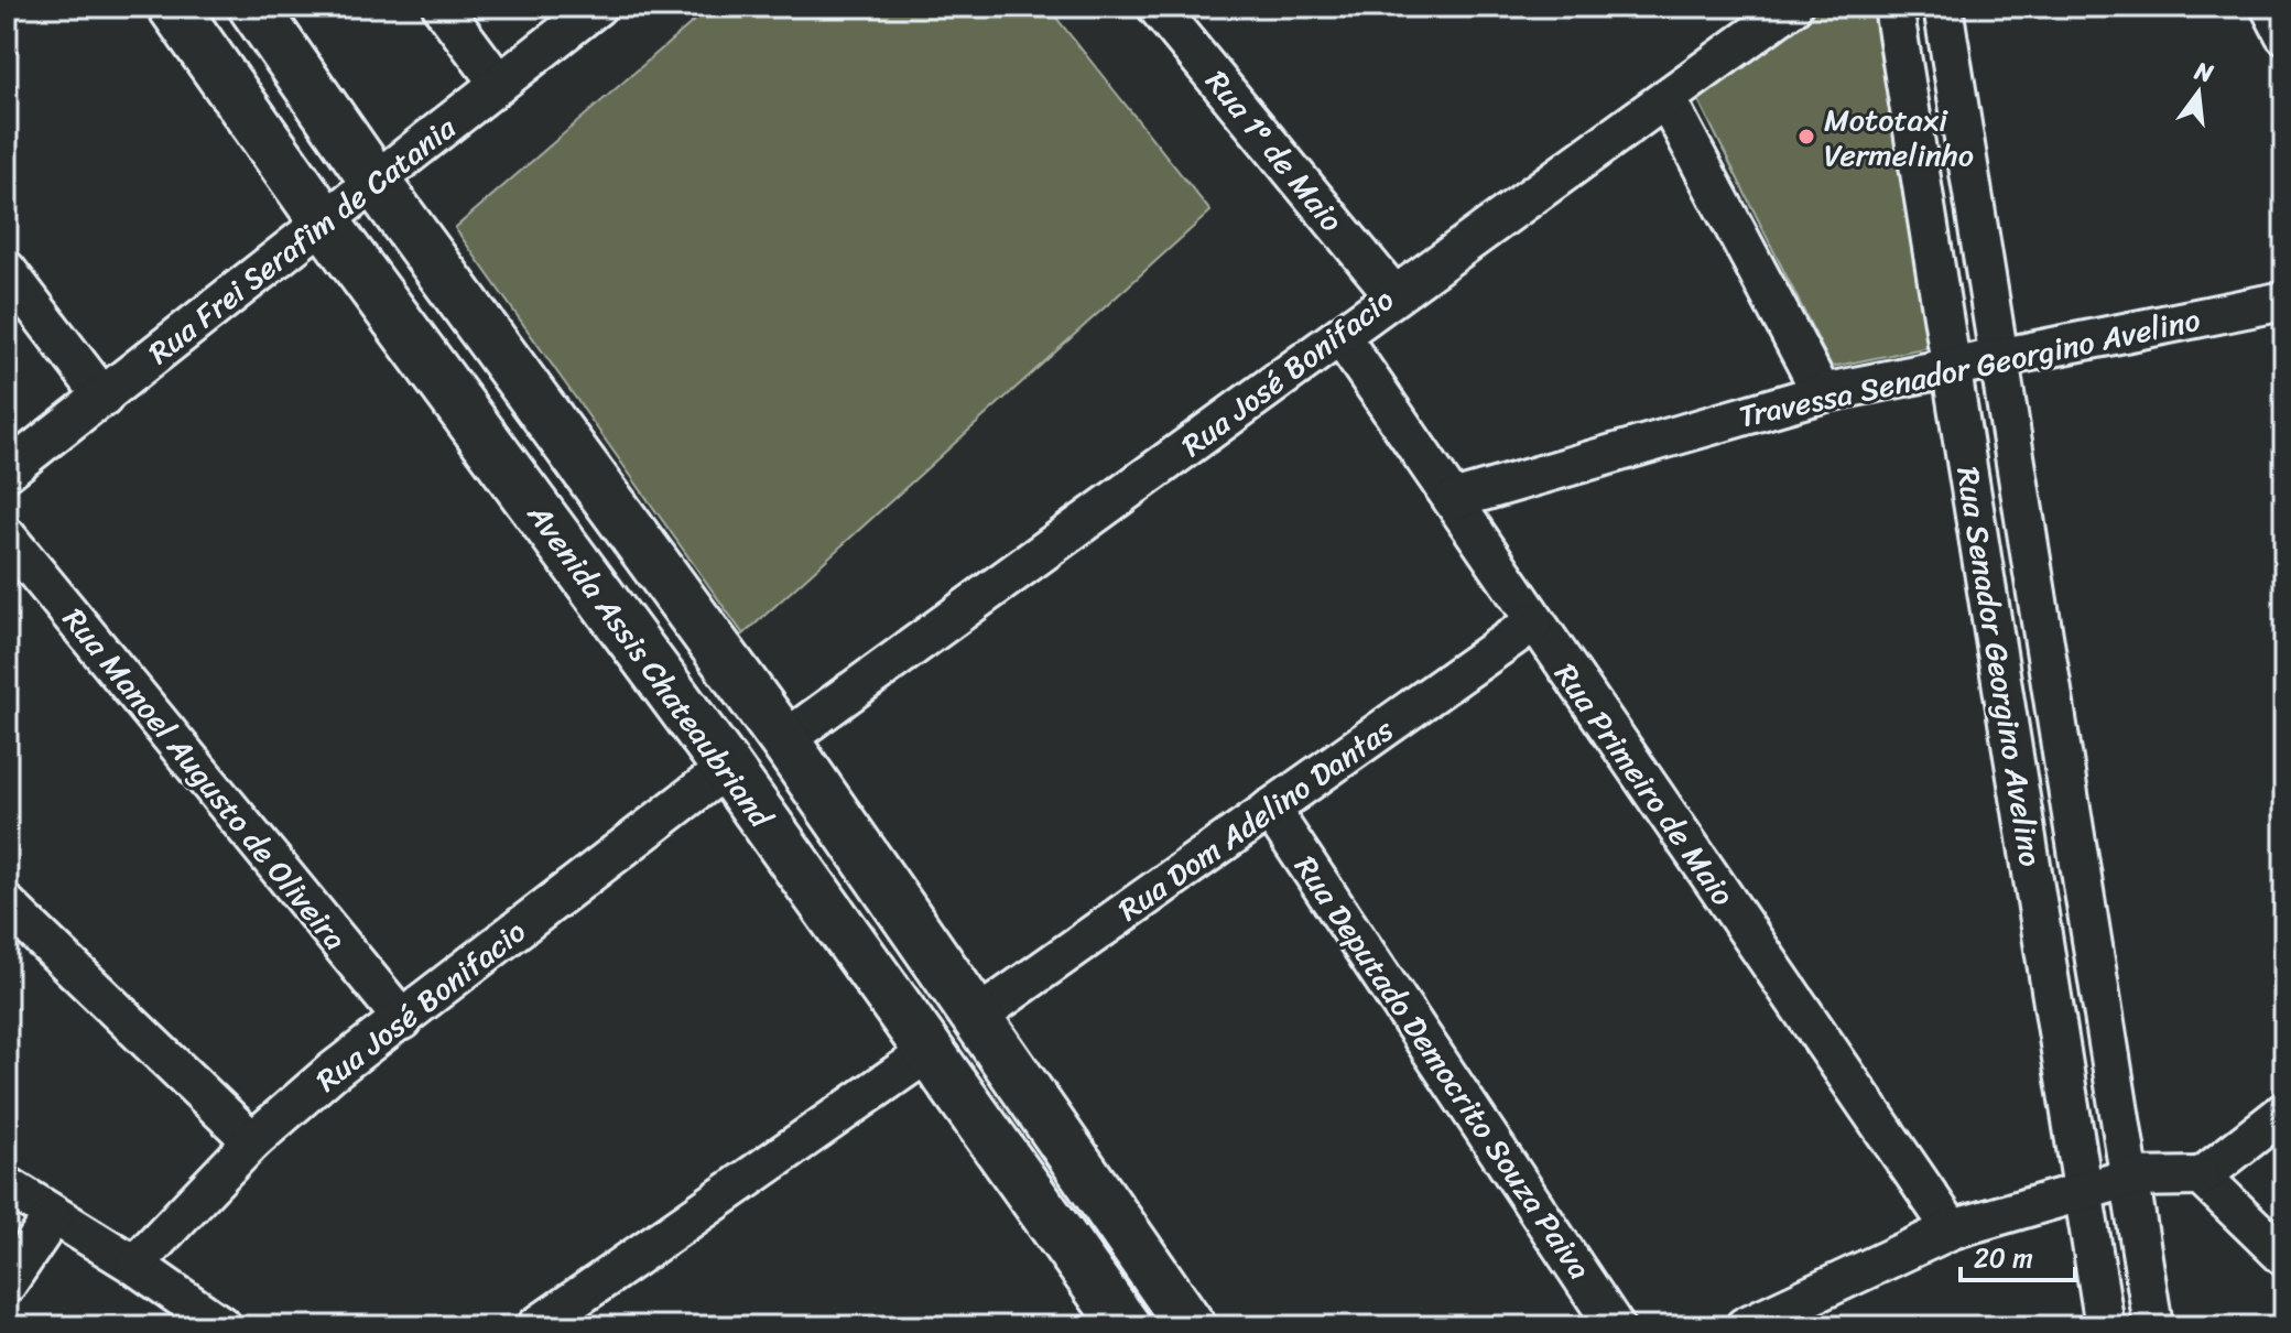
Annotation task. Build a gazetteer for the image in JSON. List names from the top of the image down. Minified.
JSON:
{"streets":{"main road":["Avenida Assis Chateaubriand"],"street":["Rua 1º de Maio","Rua Frei Serafim de Catania","Travessa Senador Georgino Avelino","Rua José Bonifacio","Rua Senador Georgino Avelino","Rua Manoel Augusto de Oliveira","Rua Primeiro de Maio","Rua Dom Adelino Dantas","Rua Deputado Democrito Souza Paiva"]},"crossings":[["Rua 1º de Maio","Rua José Bonifacio"],["Rua Frei Serafim de Catania","Avenida Assis Chateaubriand"],["Travessa Senador Georgino Avelino","Rua Senador Georgino Avelino"],["Travessa Senador Georgino Avelino","Rua Primeiro de Maio"],["Rua José Bonifacio","Avenida Assis Chateaubriand"],["Rua José Bonifacio","Rua Manoel Augusto de Oliveira"],["Rua José Bonifacio","Rua Primeiro de Maio"],["Avenida Assis Chateaubriand","Rua Dom Adelino Dantas"],["Rua Primeiro de Maio","Rua Dom Adelino Dantas"],["Rua Dom Adelino Dantas","Rua Deputado Democrito Souza Paiva"]],"places":["Mototaxi Vermelinho"],"scale_bar":"20 m","north":"top"}
